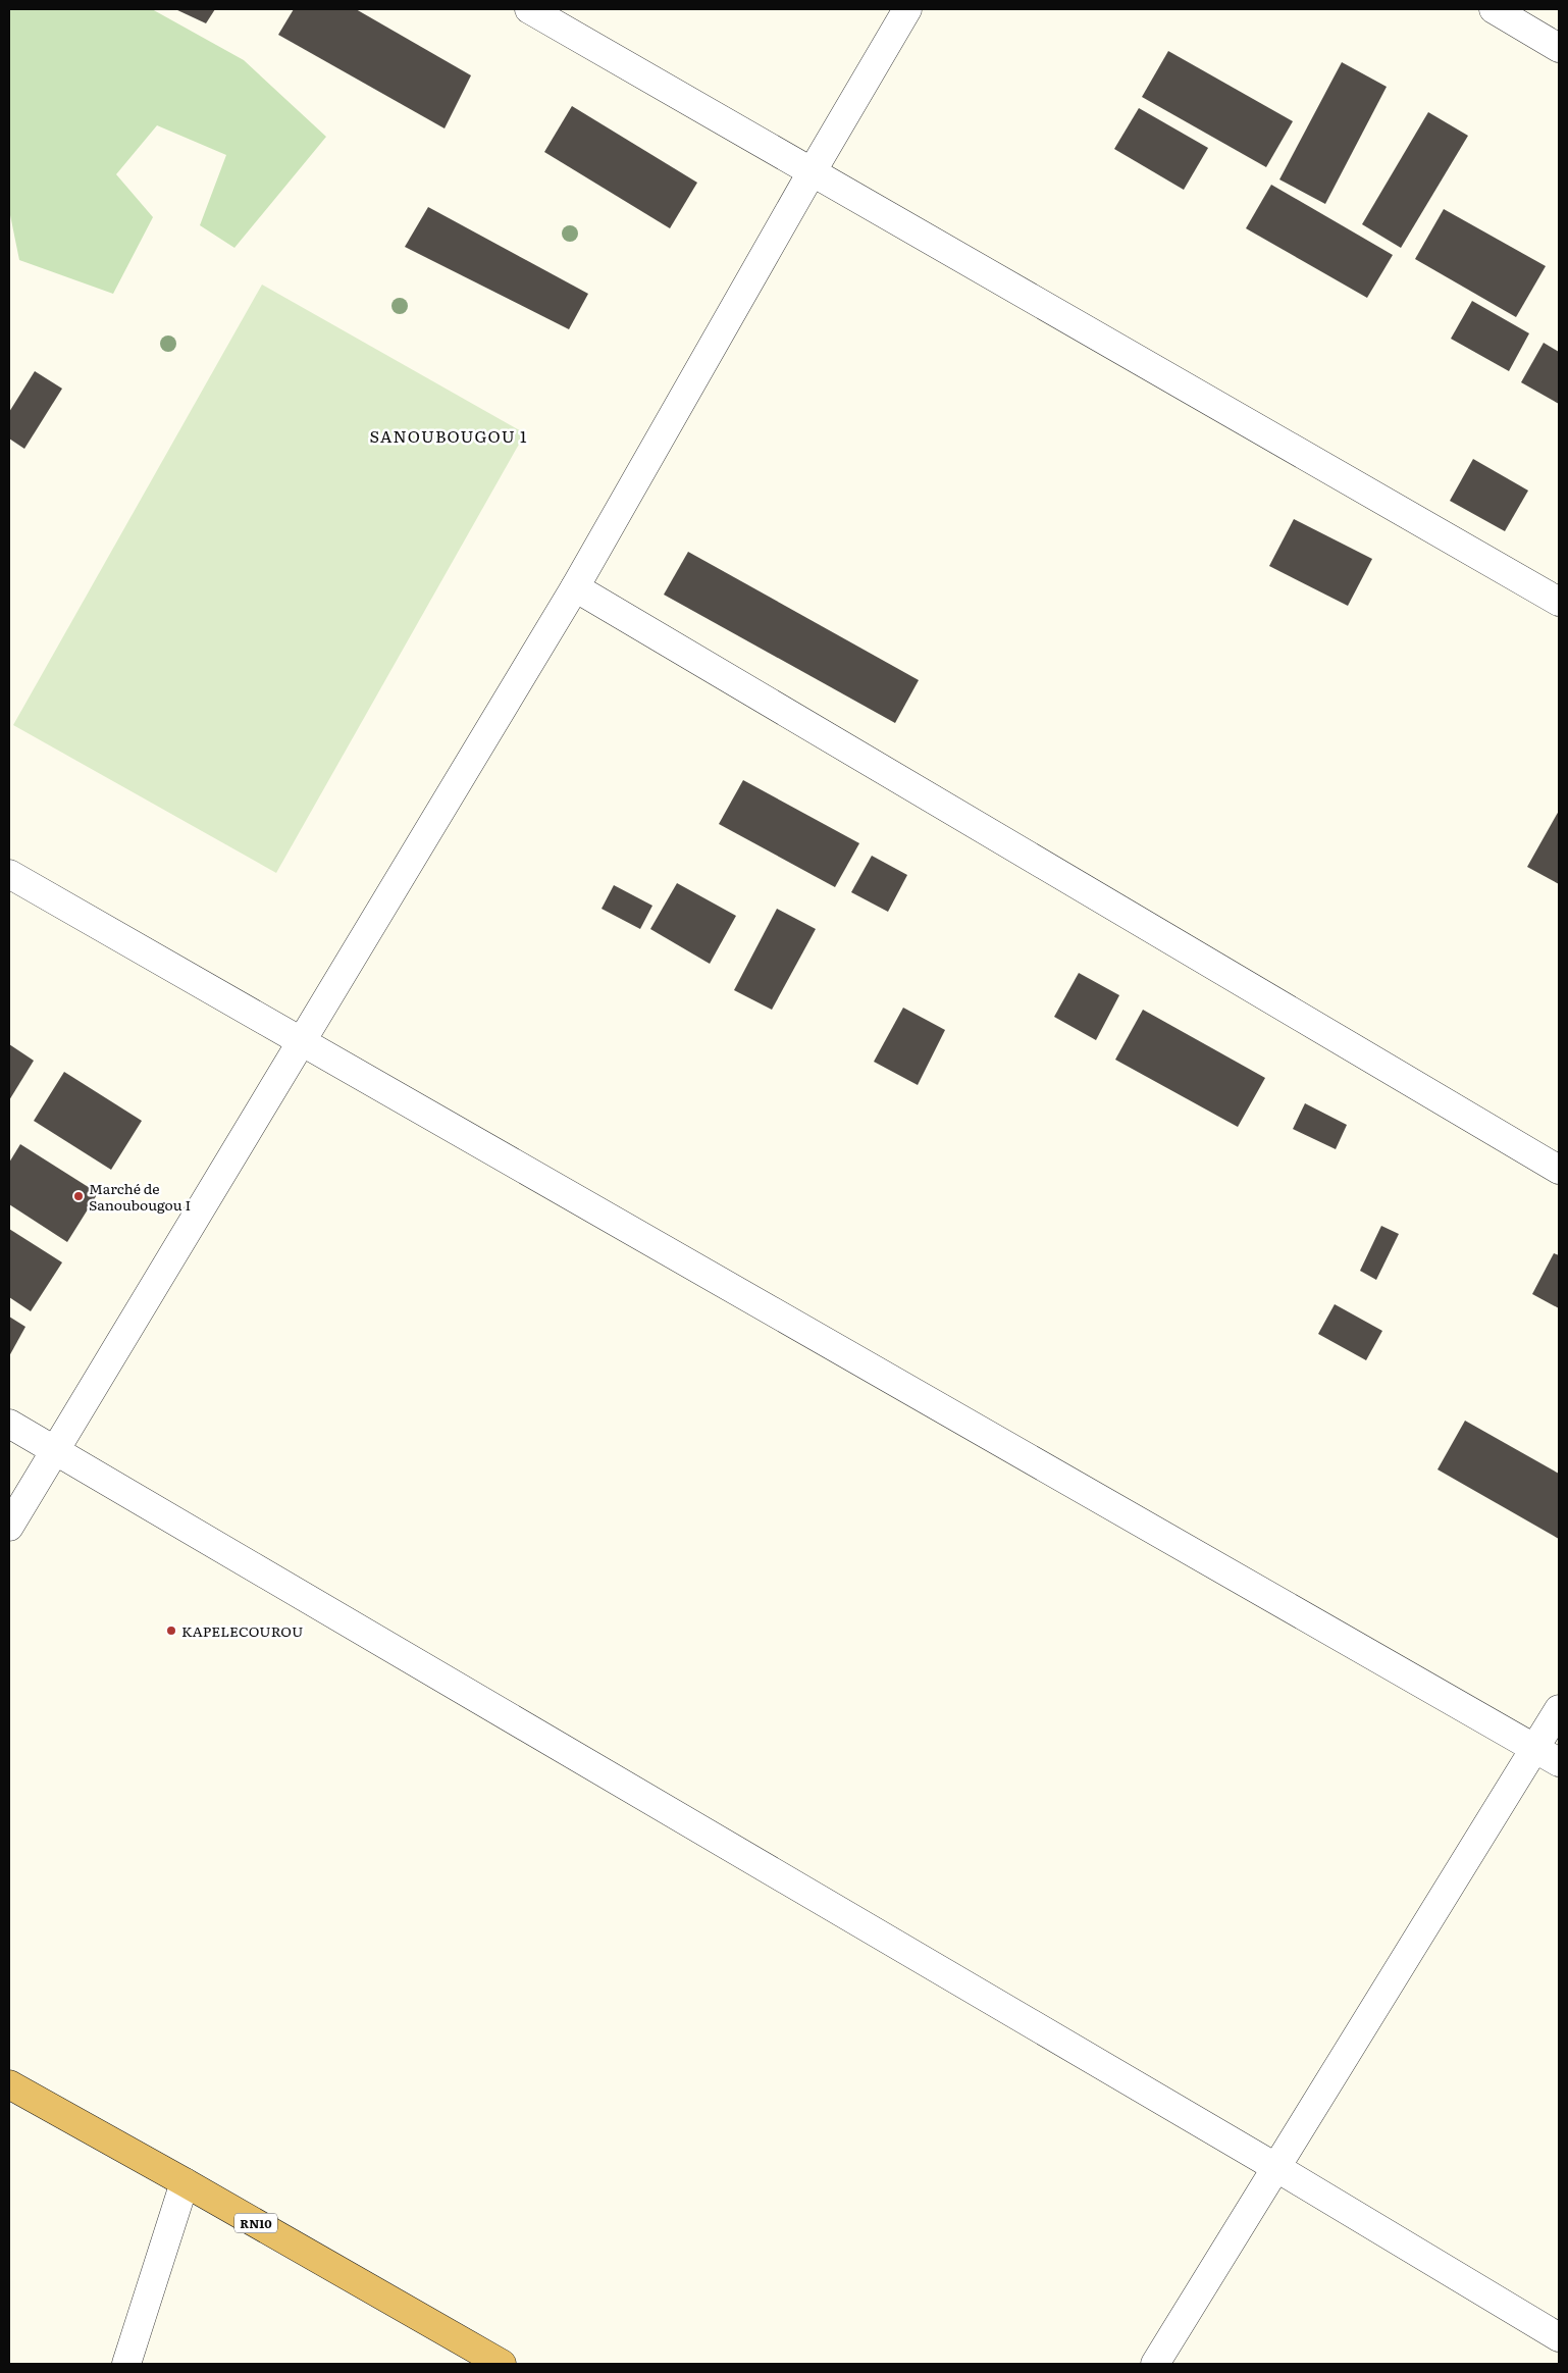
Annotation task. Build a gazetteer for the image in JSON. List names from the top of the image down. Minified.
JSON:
{"streets":{"highway":["RN10"]},"districts":["SANOUBOUGOU 1"],"places":["Marché de Sanoubougou I","KAPELECOUROU"]}
